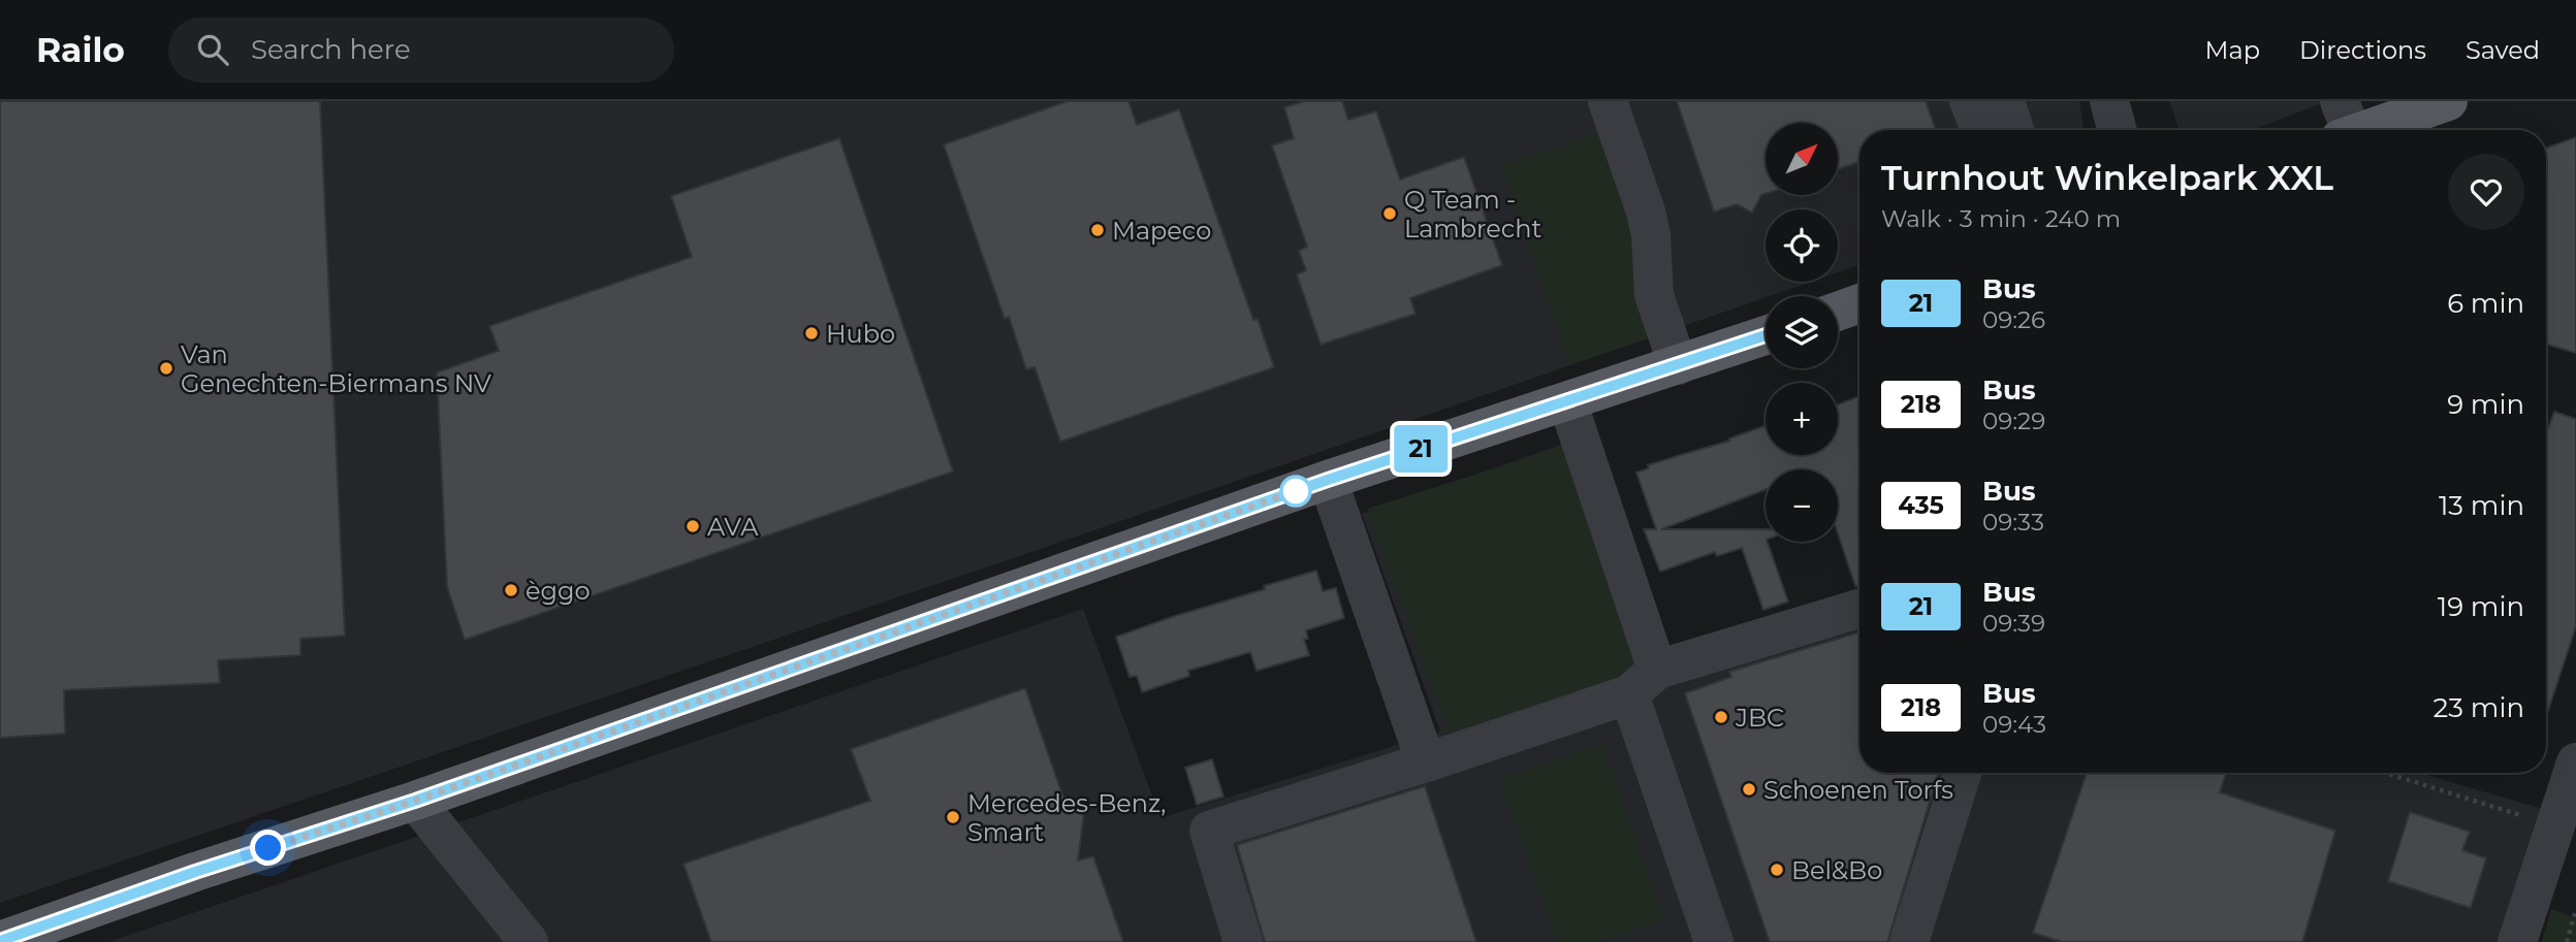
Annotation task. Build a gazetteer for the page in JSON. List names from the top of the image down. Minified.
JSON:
{"places":["Q Team - Lambrecht","Mapeco","Hubo","Van Genechten-Biermans NV","AVA","èggo","JBC","Schoenen Torfs","Mercedes-Benz, Smart","Bel&Bo"],"lines":["bus line 21"],"north":"top right","page":{"header":"Railo","search":"Search here","nav":["Map","Directions","Saved"],"on_map":"21","map_buttons":["+","−"],"heading":["Turnhout Winkelpark XXL","Walk · 3 min · 240 m"],"list":[{"mark":"21","name":"Bus","note":"09:26","value":"6 min"},{"mark":"218","name":"Bus","note":"09:29","value":"9 min"},{"mark":"435","name":"Bus","note":"09:33","value":"13 min"},{"mark":"21","name":"Bus","note":"09:39","value":"19 min"},{"mark":"218","name":"Bus","note":"09:43","value":"23 min"}]}}
